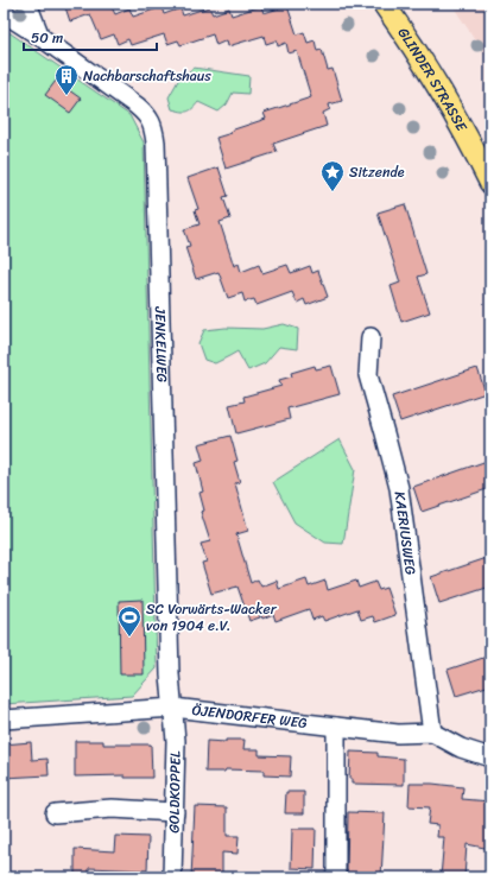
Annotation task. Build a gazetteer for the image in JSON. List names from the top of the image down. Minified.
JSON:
{"streets":{"main road":["GLINDER STRASSE"],"street":["JENKELWEG","KAERIUSWEG","ÖJENDORFER WEG","GOLDKOPPEL"]},"crossings":[["JENKELWEG","ÖJENDORFER WEG"],["JENKELWEG","GOLDKOPPEL"],["KAERIUSWEG","ÖJENDORFER WEG"],["ÖJENDORFER WEG","GOLDKOPPEL"]],"places":{"building":["Nachbarschaftshaus"],"place":["Sitzende"],"sports":["SC Vorwärts-Wacker von 1904 e.V."]},"scale_bar":"50 m"}
